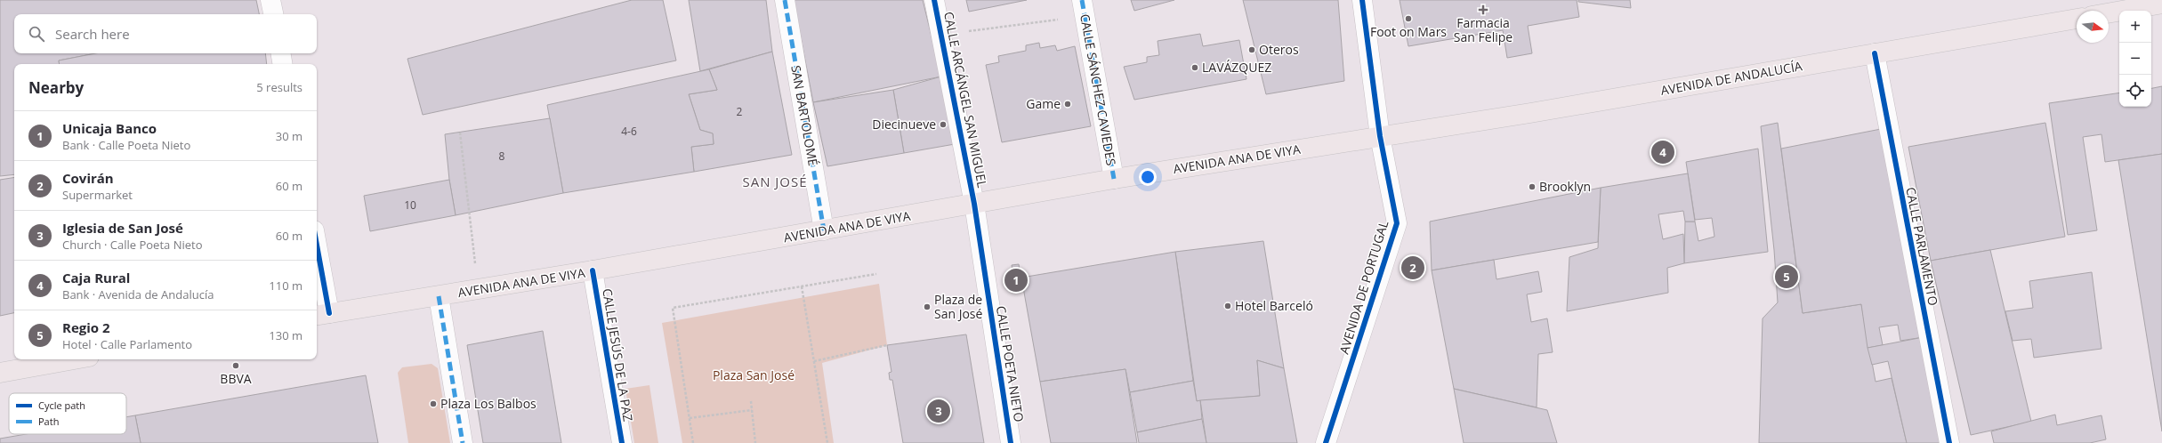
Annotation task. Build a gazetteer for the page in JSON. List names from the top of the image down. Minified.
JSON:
{"streets":{"main road":["AVENIDA DE ANDALUCÍA","AVENIDA ANA DE VIYA"],"street":["CALLE SÁNCHEZ CAVIEDES","CALLE ARCÁNGEL SAN MIGUEL","SAN BARTOLOMÉ","CALLE PARLAMENTO","AVENIDA DE PORTUGAL","CALLE JESÚS DE LA PAZ","CALLE POETA NIETO"]},"crossings":[["AVENIDA DE ANDALUCÍA","AVENIDA ANA DE VIYA"],["AVENIDA DE ANDALUCÍA","CALLE PARLAMENTO"],["AVENIDA DE ANDALUCÍA","AVENIDA DE PORTUGAL"],["CALLE SÁNCHEZ CAVIEDES","AVENIDA ANA DE VIYA"],["CALLE ARCÁNGEL SAN MIGUEL","AVENIDA ANA DE VIYA"],["CALLE ARCÁNGEL SAN MIGUEL","CALLE POETA NIETO"],["SAN BARTOLOMÉ","AVENIDA ANA DE VIYA"],["AVENIDA ANA DE VIYA","AVENIDA DE PORTUGAL"],["AVENIDA ANA DE VIYA","CALLE JESÚS DE LA PAZ"],["AVENIDA ANA DE VIYA","CALLE POETA NIETO"]],"districts":["SAN JOSÉ"],"parks":["Plaza San José"],"places":{"health":["Farmacia San Felipe"],"other":["Foot on Mars","Oteros","LAVÁZQUEZ","Game","Diecinueve","Brooklyn","Hotel Barceló","Plaza de San José","BBVA","Plaza Los Balbos"]},"house_numbers":["2","4-6","8","10"],"legend":["Cycle path","Path"],"north":"right","page":{"map_buttons":["+","−"],"search":"Search here","heading":["Nearby","5 results"],"list":[{"mark":"1","name":"Unicaja Banco","note":"Bank · Calle Poeta Nieto","value":"30 m"},{"mark":"2","name":"Covirán","note":"Supermarket","value":"60 m"},{"mark":"3","name":"Iglesia de San José","note":"Church · Calle Poeta Nieto","value":"60 m"},{"mark":"4","name":"Caja Rural","note":"Bank · Avenida de Andalucía","value":"110 m"},{"mark":"5","name":"Regio 2","note":"Hotel · Calle Parlamento","value":"130 m"}],"pins":["4","2","5","1","3"]}}
